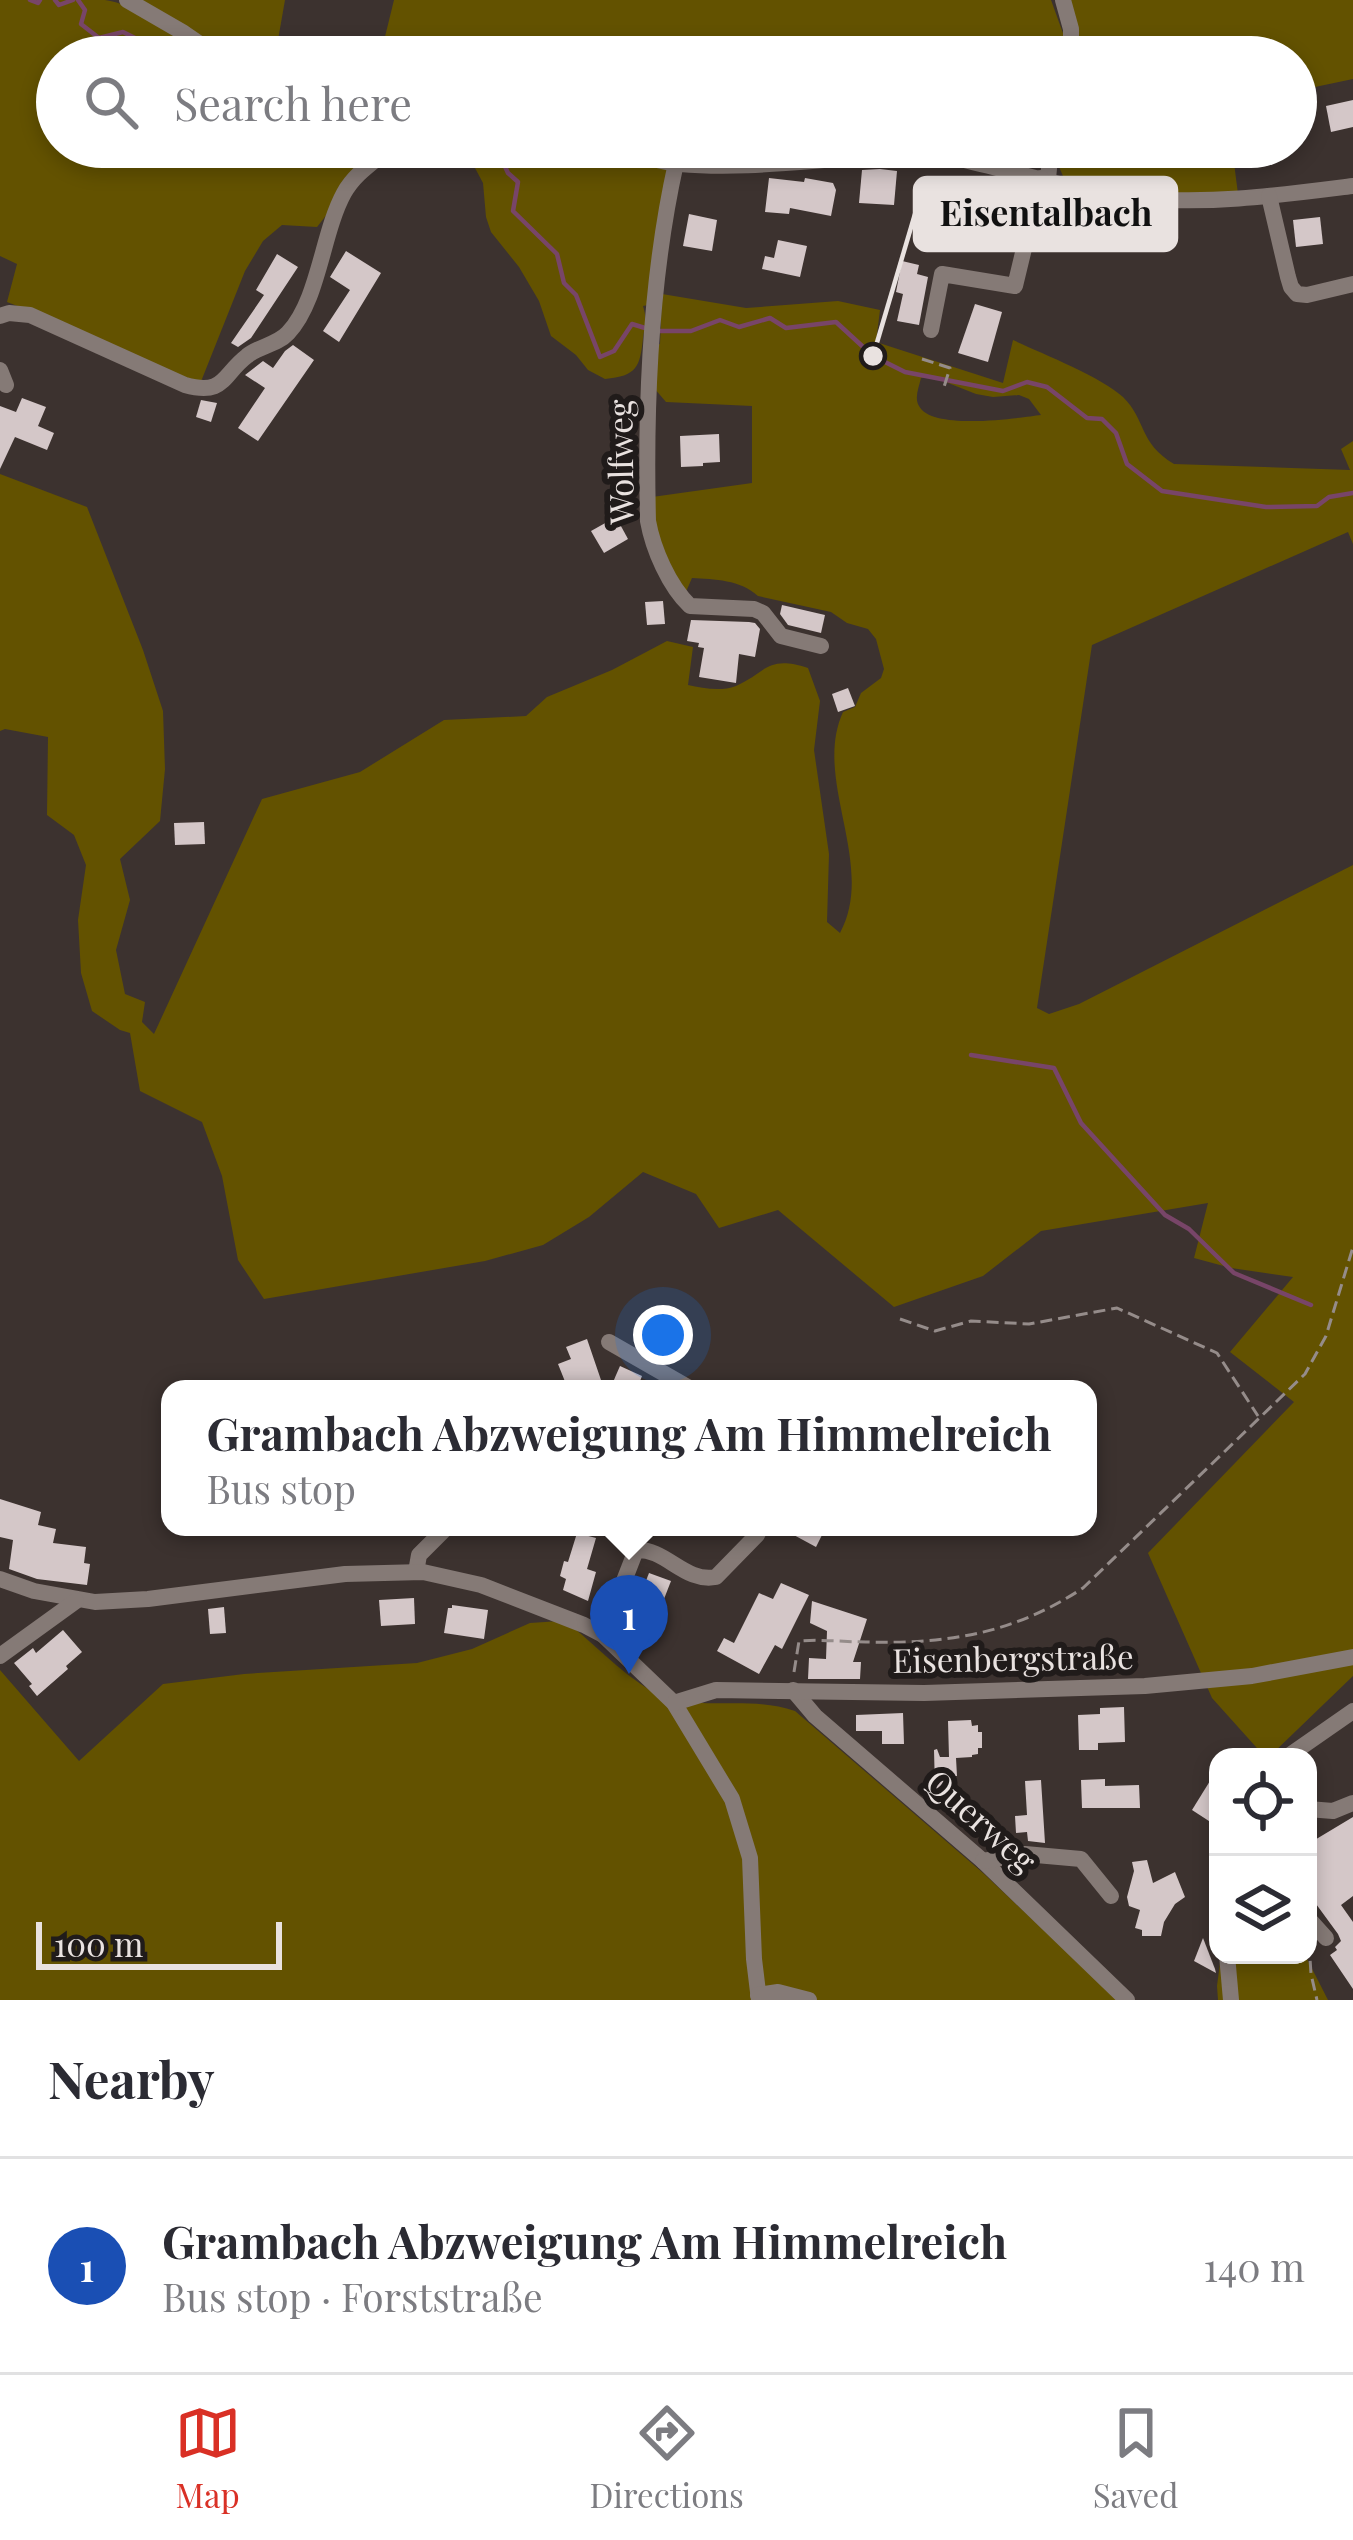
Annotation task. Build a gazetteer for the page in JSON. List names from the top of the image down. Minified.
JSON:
{"streets":{"street":["Wolfweg","Eisenbergstraße","Querweg"]},"crossings":[["Eisenbergstraße","Querweg"]],"places":["Eisentalbach"],"scale_bar":"100 m","page":{"search":"Search here","popup":["Grambach Abzweigung Am Himmelreich","Bus stop"],"pins":"1","scale":"100 m","heading":"Nearby","list":[{"mark":"1","name":"Grambach Abzweigung Am Himmelreich","note":"Bus stop · Forststraße","value":"140 m"}],"nav":["Map","Directions","Saved"]}}
